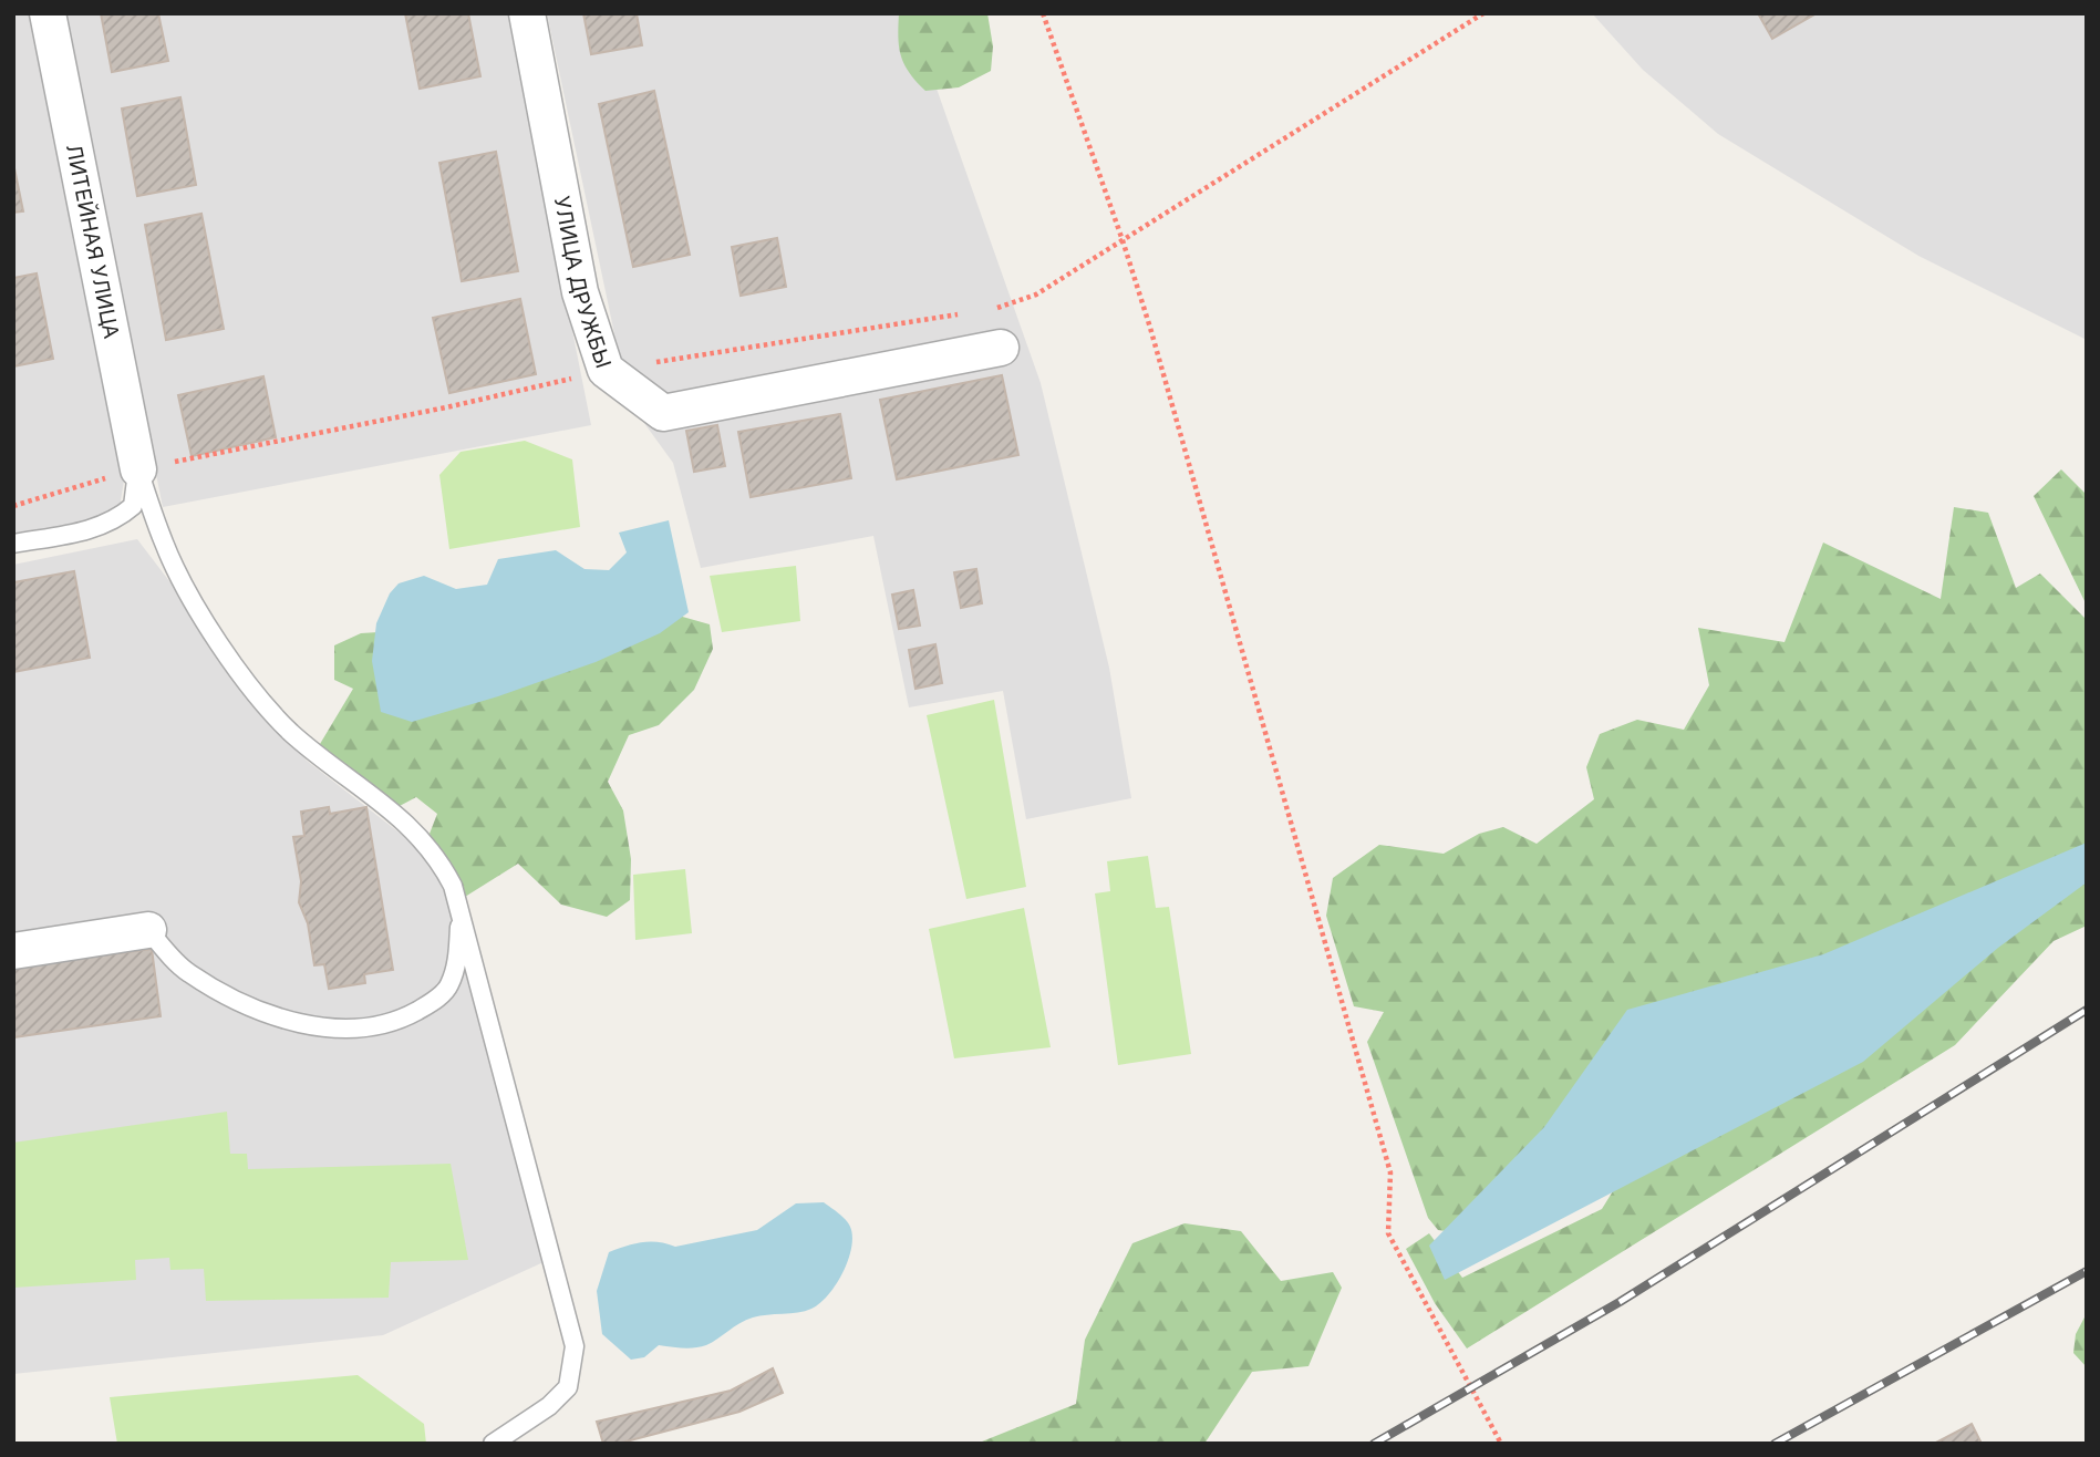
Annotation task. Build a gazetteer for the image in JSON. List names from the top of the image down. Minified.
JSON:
{"streets":{"street":["ЛИТЕЙНАЯ УЛИЦА","УЛИЦА ДРУЖБЫ"]}}
